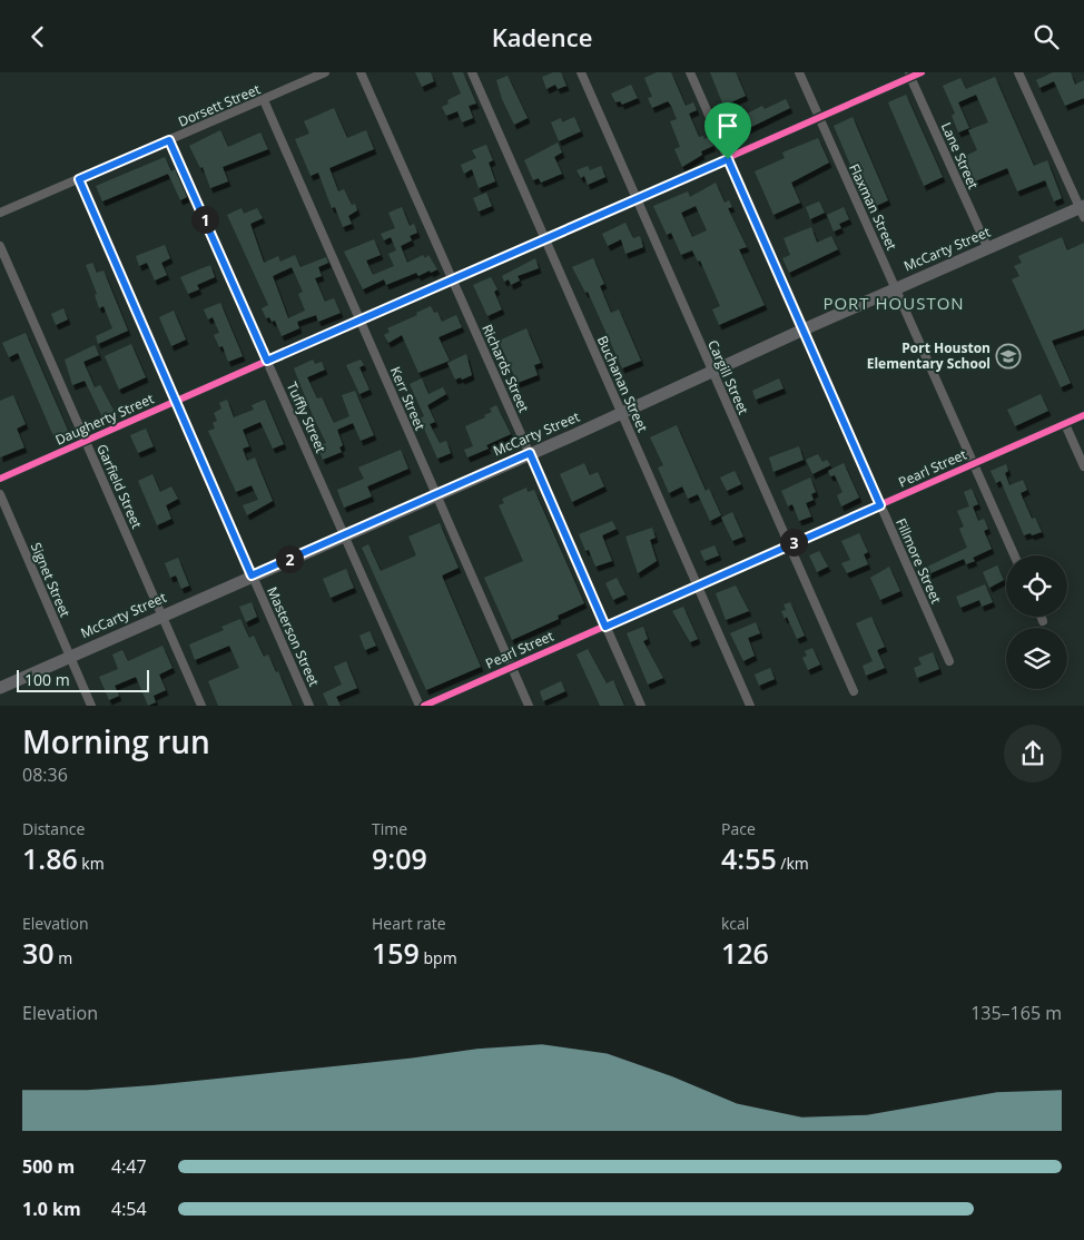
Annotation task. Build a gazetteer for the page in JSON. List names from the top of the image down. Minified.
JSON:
{"streets":{"main road":["McCarty Street"],"street":["Dorsett Street","Lane Street","Flaxman Street","Richards Street","Cargill Street","Buchanan Street","Kerr Street","Tuffly Street","Daugherty Street","Pearl Street","Garfield Street","Fillmore Street","Signet Street","Masterson Street"]},"crossings":[["Dorsett Street","Kerr Street"],["Dorsett Street","Tuffly Street"],["Dorsett Street","Masterson Street"],["Lane Street","McCarty Street"],["Lane Street","Daugherty Street"],["Flaxman Street","McCarty Street"],["Flaxman Street","Daugherty Street"],["Flaxman Street","Pearl Street"],["McCarty Street","Richards Street"],["McCarty Street","Cargill Street"],["McCarty Street","Buchanan Street"],["McCarty Street","Kerr Street"],["McCarty Street","Tuffly Street"],["McCarty Street","Garfield Street"],["McCarty Street","Fillmore Street"],["McCarty Street","Signet Street"],["McCarty Street","Masterson Street"],["Richards Street","Daugherty Street"],["Richards Street","Pearl Street"],["Cargill Street","Daugherty Street"],["Cargill Street","Pearl Street"],["Buchanan Street","Daugherty Street"],["Buchanan Street","Pearl Street"],["Kerr Street","Daugherty Street"],["Kerr Street","Pearl Street"],["Tuffly Street","Daugherty Street"],["Daugherty Street","Garfield Street"],["Daugherty Street","Fillmore Street"],["Daugherty Street","Masterson Street"],["Pearl Street","Fillmore Street"]],"districts":["PORT HOUSTON"],"places":{"school or university":["Port Houston Elementary School"]},"scale_bar":"100 m","page":{"header":"Kadence","pins":["1","3","2"],"scale":"100 m","heading":["Morning run","08:36"],"stats":[["Distance","1.86 km"],["Time","9:09"],["Pace","4:55 /km"],["Elevation","30 m"],["Heart rate","159 bpm"],["kcal","126"]],"chart":["Elevation","135–165 m"],"list":[{"name":"500 m","note":"4:47"},{"name":"1.0 km","note":"4:54"}]}}
